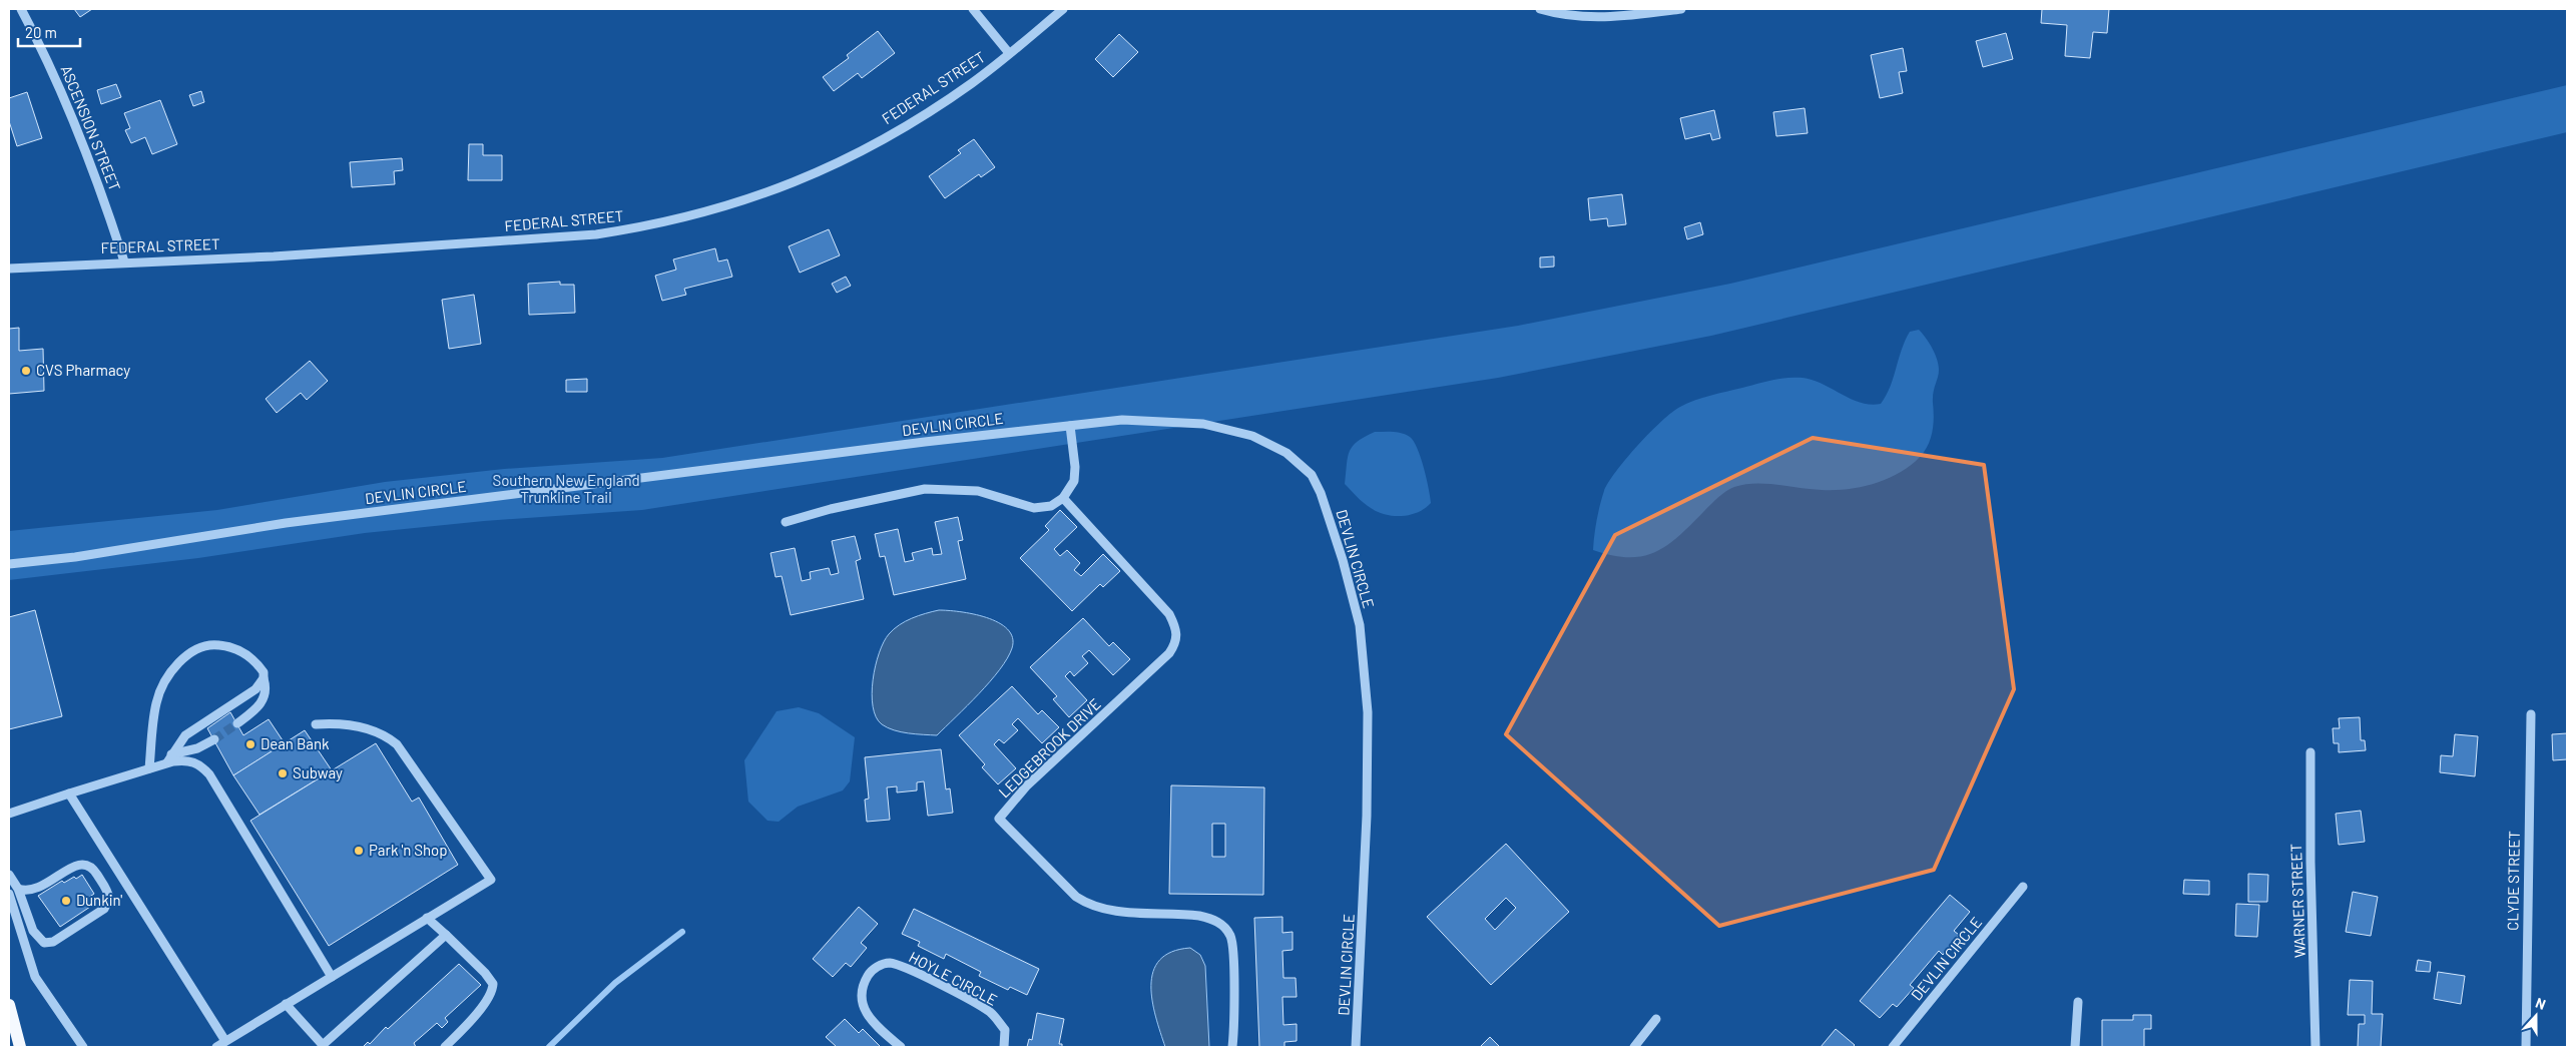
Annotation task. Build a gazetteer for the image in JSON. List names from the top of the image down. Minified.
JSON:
{"streets":{"street":["FEDERAL STREET","ASCENSION STREET","DEVLIN CIRCLE","LEDGEBROOK DRIVE","CLYDE STREET","WARNER STREET","HOYLE CIRCLE"]},"crossings":[["FEDERAL STREET","ASCENSION STREET"]],"parks":["Southern New England Trunkline Trail"],"places":["CVS Pharmacy","Dean Bank","Subway","Park 'n Shop","Dunkin'"],"scale_bar":"20 m","north":"top"}
